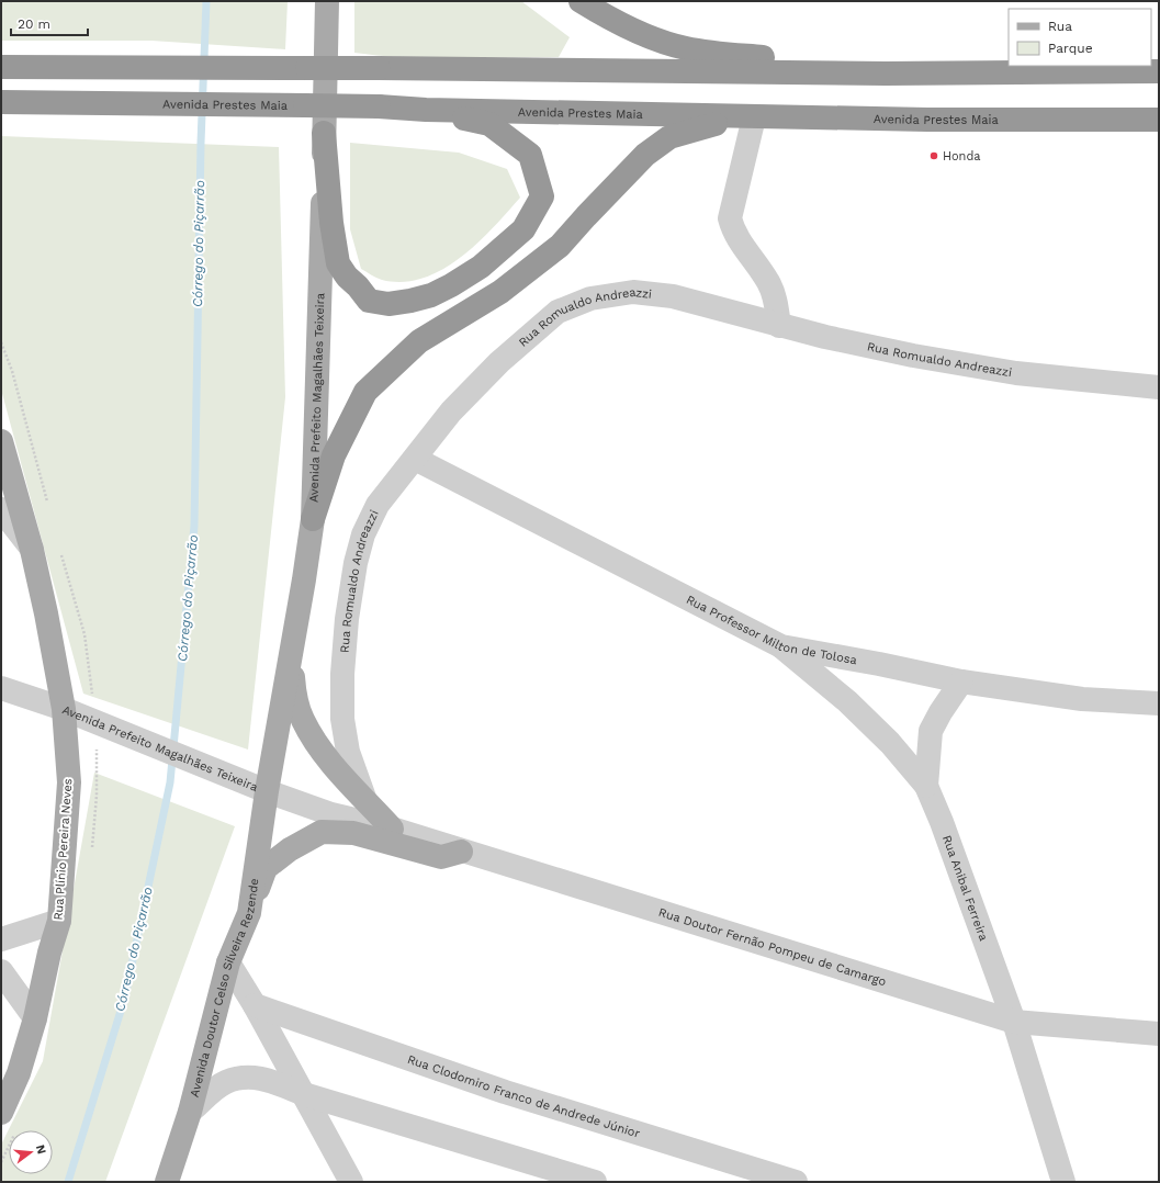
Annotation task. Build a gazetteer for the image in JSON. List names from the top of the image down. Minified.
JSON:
{"streets":{"highway":["Avenida Prestes Maia"],"main road":["Avenida Prefeito Magalhães Teixeira","Rua Plínio Pereira Neves","Avenida Doutor Celso Silveira Rezende"],"street":["Rua Romualdo Andreazzi","Rua Professor Milton de Tolosa","Rua Anibal Ferreira","Rua Doutor Fernão Pompeu de Camargo","Rua Clodomiro Franco de Andrede Júnior"]},"crossings":[["Rua Romualdo Andreazzi","Rua Professor Milton de Tolosa"],["Avenida Prefeito Magalhães Teixeira","Rua Plínio Pereira Neves"],["Avenida Prefeito Magalhães Teixeira","Rua Doutor Fernão Pompeu de Camargo"],["Avenida Prefeito Magalhães Teixeira","Avenida Doutor Celso Silveira Rezende"],["Rua Professor Milton de Tolosa","Rua Anibal Ferreira"],["Rua Anibal Ferreira","Rua Doutor Fernão Pompeu de Camargo"]],"water":["Córrego do Piçarrão"],"places":["Honda"],"legend":["Rua","Parque"],"scale_bar":"20 m","north":"right"}
